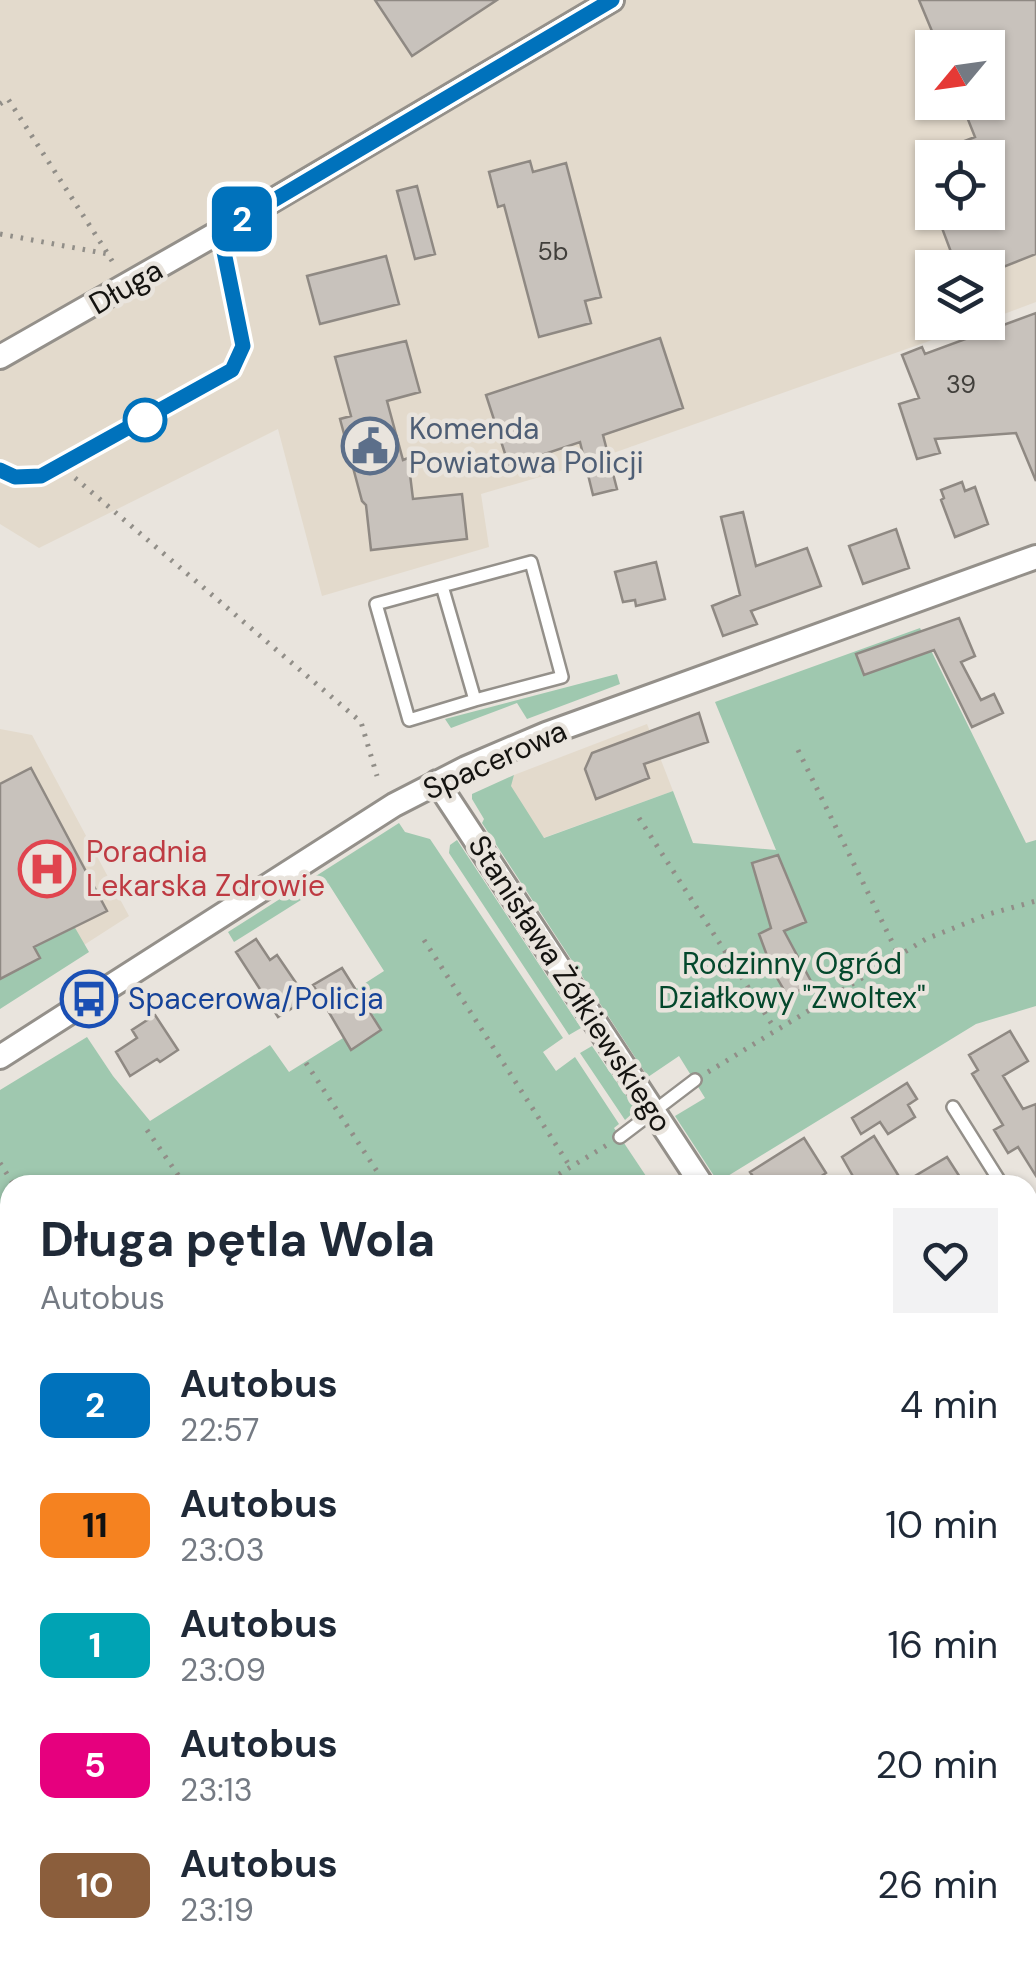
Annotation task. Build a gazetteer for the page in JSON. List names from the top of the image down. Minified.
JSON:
{"streets":{"street":["Długa","Spacerowa","Stanisława Żółkiewskiego"]},"crossings":[["Spacerowa","Stanisława Żółkiewskiego"]],"parks":["Rodzinny Ogród Działkowy \"Zwoltex\""],"places":{"public building":["Komenda Powiatowa Policji"],"hospital":["Poradnia Lekarska Zdrowie"],"bus stop":["Spacerowa/Policja"]},"lines":["bus line 2"],"house_numbers":["5b","39"],"north":"bottom left","page":{"on_map":"2","heading":["Długa pętla Wola","Autobus"],"list":[{"mark":"2","name":"Autobus","note":"22:57","value":"4 min"},{"mark":"11","name":"Autobus","note":"23:03","value":"10 min"},{"mark":"1","name":"Autobus","note":"23:09","value":"16 min"},{"mark":"5","name":"Autobus","note":"23:13","value":"20 min"},{"mark":"10","name":"Autobus","note":"23:19","value":"26 min"}]}}
